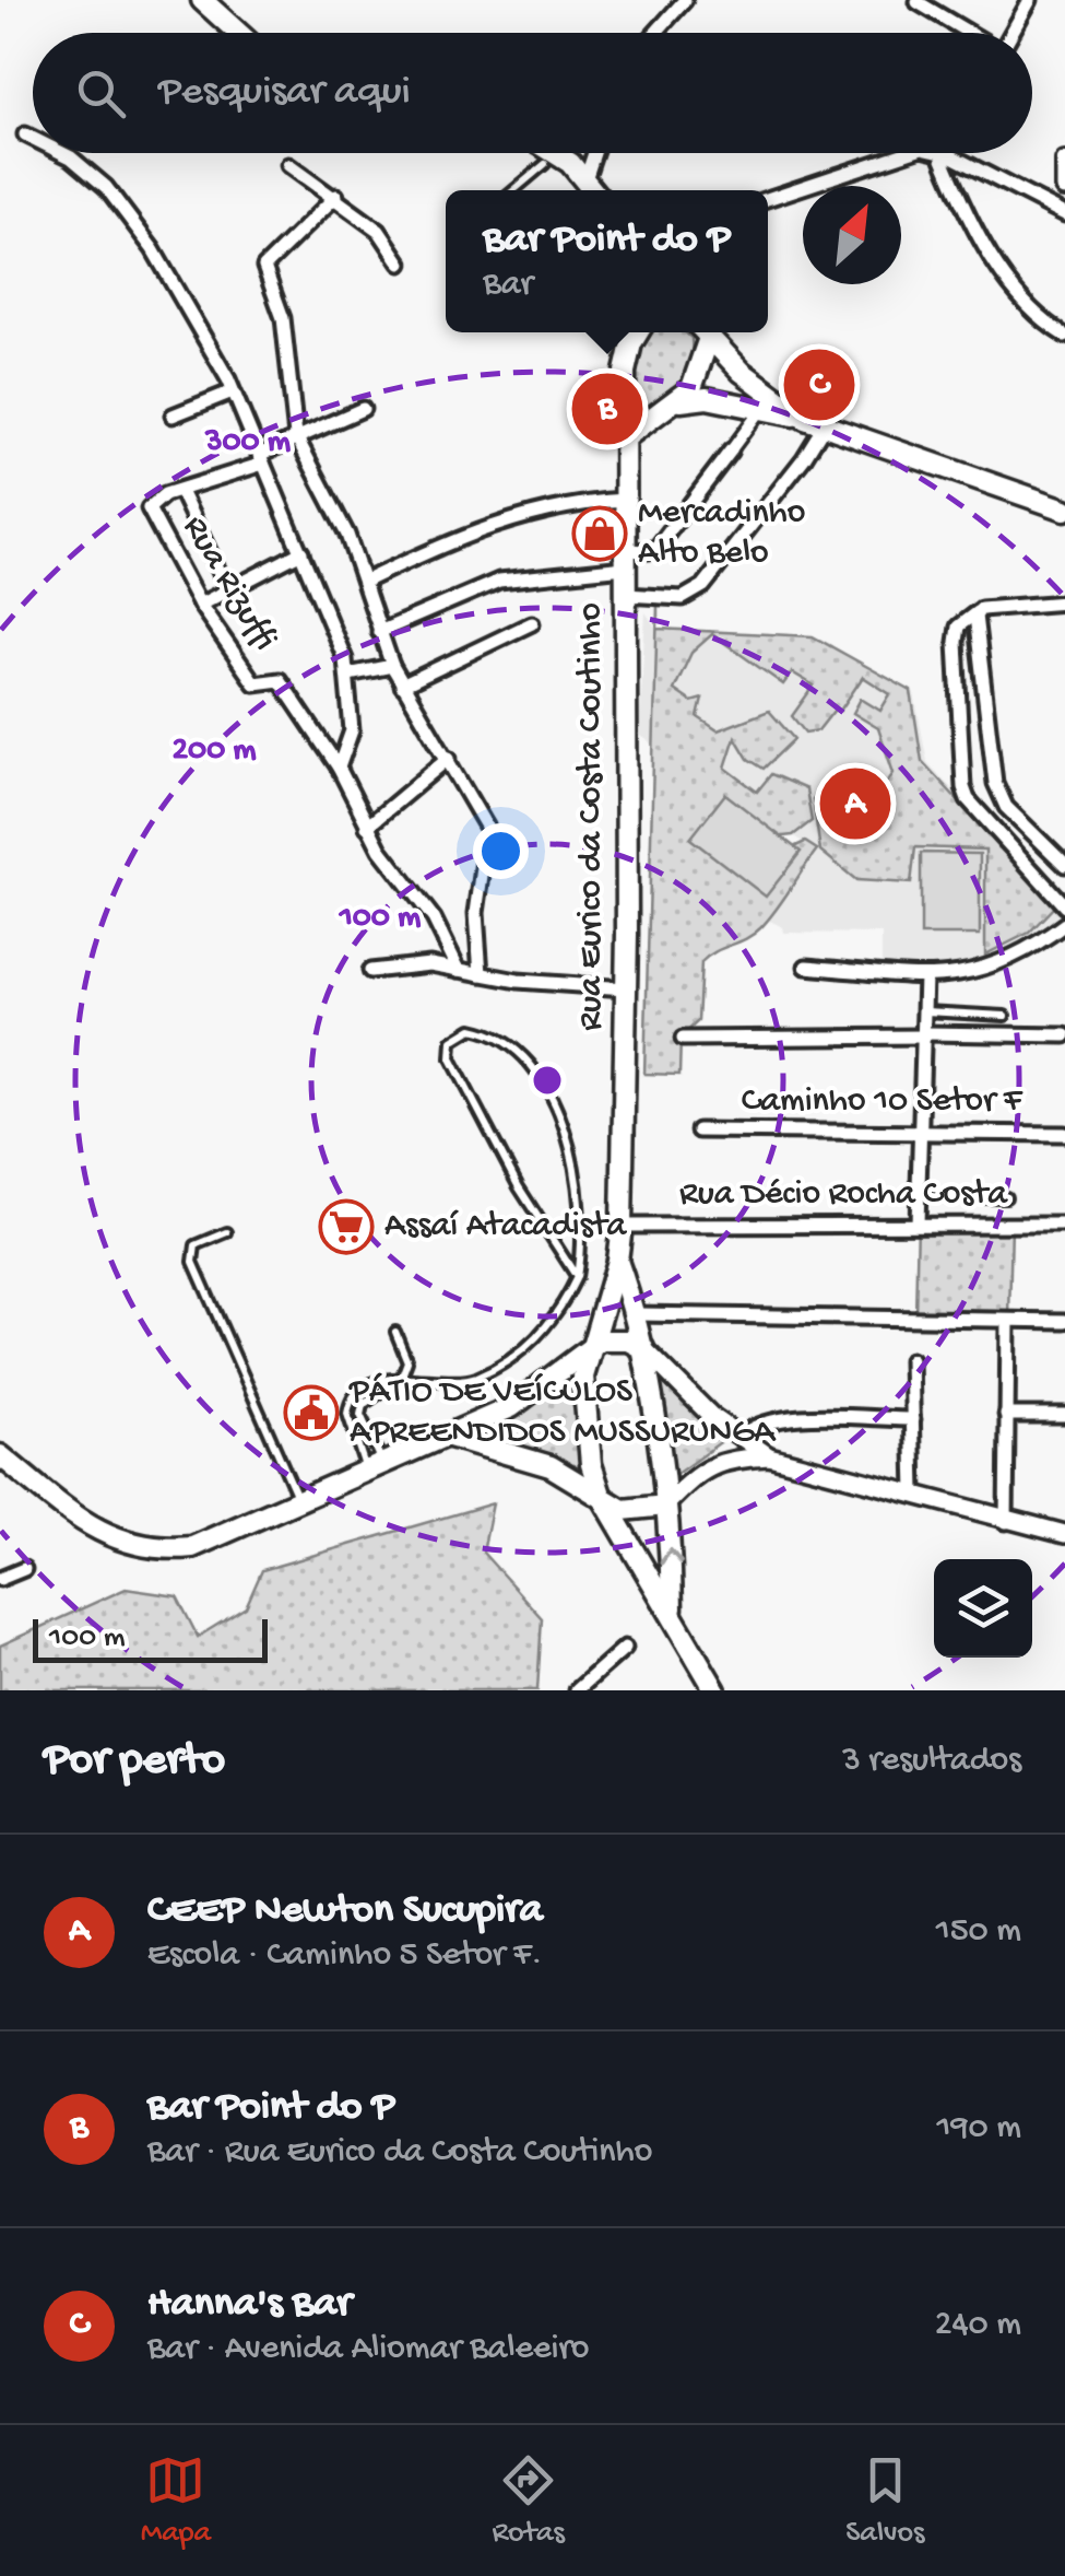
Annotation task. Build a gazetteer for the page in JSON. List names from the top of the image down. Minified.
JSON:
{"streets":{"main road":["Rua Eurico da Costa Coutinho"],"street":["Rua Rizuffi","Caminho 10 Setor F","Rua Décio Rocha Costa"]},"crossings":[["Rua Eurico da Costa Coutinho","Rua Décio Rocha Costa"]],"places":{"shop":["Mercadinho Alto Belo"],"supermarket":["Assaí Atacadista"],"public building":["PÁTIO DE VEÍCULOS APREENDIDOS MUSSURUNGA"]},"scale_bar":"100 m","north":"top right","page":{"search":"Pesquisar aqui","popup":["Bar Point do P","Bar"],"pins":["C","B","A"],"scale":"100 m","heading":["Por perto","3 resultados"],"list":[{"mark":"A","name":"CEEP Newton Sucupira","note":"Escola · Caminho 5 Setor F.","value":"150 m"},{"mark":"B","name":"Bar Point do P","note":"Bar · Rua Eurico da Costa Coutinho","value":"190 m"},{"mark":"C","name":"Hanna's Bar","note":"Bar · Avenida Aliomar Baleeiro","value":"240 m"}],"nav":["Mapa","Rotas","Salvos"]},"rings":["300 m","200 m","100 m"]}
